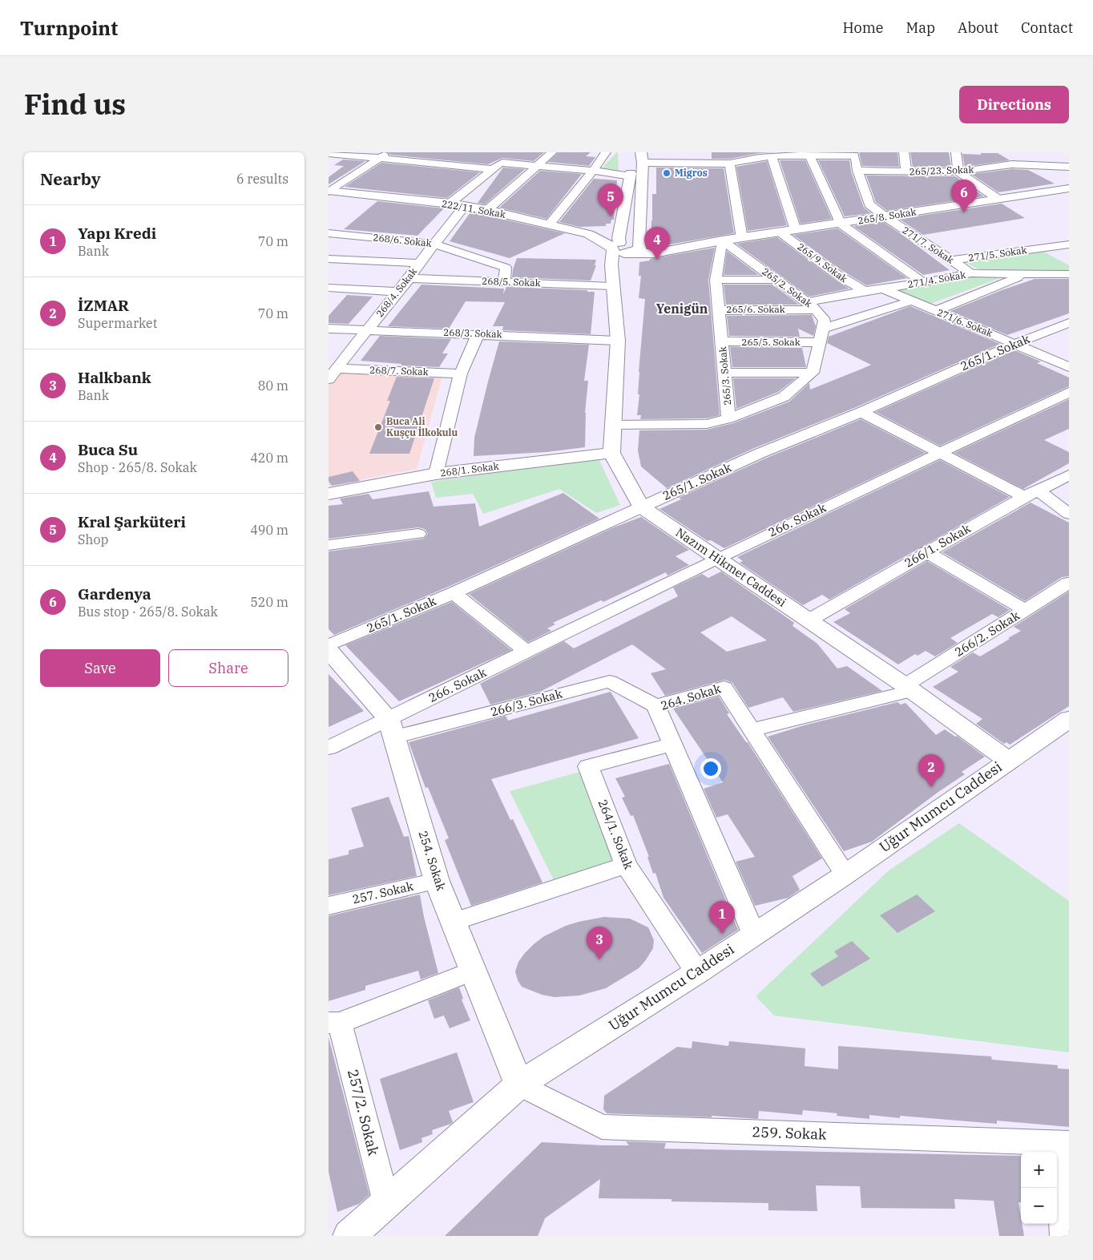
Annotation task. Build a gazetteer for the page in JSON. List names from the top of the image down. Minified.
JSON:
{"streets":{"main road":["222/11. Sokak","265/8. Sokak","268/1. Sokak","Nazım Hikmet Caddesi","Uğur Mumcu Caddesi","254. Sokak"],"street":["265/23. Sokak","268/6. Sokak","271/7. Sokak","271/5. Sokak","265/9. Sokak","271/4. Sokak","268/5. Sokak","265/2. Sokak","268/4. Sokak","265/6. Sokak","271/6. Sokak","268/3. Sokak","265/5. Sokak","265/1. Sokak","268/7. Sokak","265/3. Sokak","266. Sokak","266/1. Sokak","266/2. Sokak","264. Sokak","266/3. Sokak","264/1. Sokak","257. Sokak","257/2. Sokak","259. Sokak"]},"crossings":[["265/23. Sokak","271/7. Sokak"],["222/11. Sokak","265/8. Sokak"],["222/11. Sokak","268/4. Sokak"],["265/8. Sokak","271/7. Sokak"],["265/8. Sokak","265/9. Sokak"],["265/8. Sokak","265/2. Sokak"],["265/8. Sokak","265/3. Sokak"],["268/6. Sokak","268/5. Sokak"],["268/6. Sokak","268/4. Sokak"],["271/7. Sokak","271/5. Sokak"],["271/7. Sokak","271/4. Sokak"],["265/9. Sokak","271/4. Sokak"],["271/4. Sokak","265/2. Sokak"],["271/4. Sokak","265/6. Sokak"],["271/4. Sokak","271/6. Sokak"],["268/5. Sokak","268/4. Sokak"],["265/2. Sokak","265/6. Sokak"],["265/2. Sokak","265/3. Sokak"],["268/4. Sokak","268/3. Sokak"],["268/4. Sokak","268/7. Sokak"],["265/6. Sokak","265/3. Sokak"],["271/6. Sokak","265/1. Sokak"],["265/5. Sokak","265/3. Sokak"],["265/1. Sokak","Nazım Hikmet Caddesi"],["268/1. Sokak","Nazım Hikmet Caddesi"],["266. Sokak","Nazım Hikmet Caddesi"],["266. Sokak","266/3. Sokak"],["266. Sokak","254. Sokak"],["266/1. Sokak","Nazım Hikmet Caddesi"],["Nazım Hikmet Caddesi","266/2. Sokak"],["Nazım Hikmet Caddesi","Uğur Mumcu Caddesi"],["266/2. Sokak","264. Sokak"],["264. Sokak","266/3. Sokak"],["264. Sokak","Uğur Mumcu Caddesi"],["264. Sokak","264/1. Sokak"],["266/3. Sokak","254. Sokak"],["Uğur Mumcu Caddesi","264/1. Sokak"],["Uğur Mumcu Caddesi","254. Sokak"],["Uğur Mumcu Caddesi","257/2. Sokak"],["Uğur Mumcu Caddesi","259. Sokak"],["254. Sokak","257. Sokak"],["254. Sokak","257/2. Sokak"],["254. Sokak","259. Sokak"]],"districts":["Yenigün"],"places":["Migros","Buca Ali Kuşçu İlkokulu"],"page":{"header":"Turnpoint","nav":["Home","Map","About","Contact"],"title":"Find us","buttons":["Directions",["Save","Share"]],"heading":["Nearby","6 results"],"pins":["6","5","4","2","1","3"],"list":[{"mark":"1","name":"Yapı Kredi","note":"Bank","value":"70 m"},{"mark":"2","name":"İZMAR","note":"Supermarket","value":"70 m"},{"mark":"3","name":"Halkbank","note":"Bank","value":"80 m"},{"mark":"4","name":"Buca Su","note":"Shop · 265/8. Sokak","value":"420 m"},{"mark":"5","name":"Kral Şarküteri","note":"Shop","value":"490 m"},{"mark":"6","name":"Gardenya","note":"Bus stop · 265/8. Sokak","value":"520 m"}],"map_buttons":["+","−"]}}
